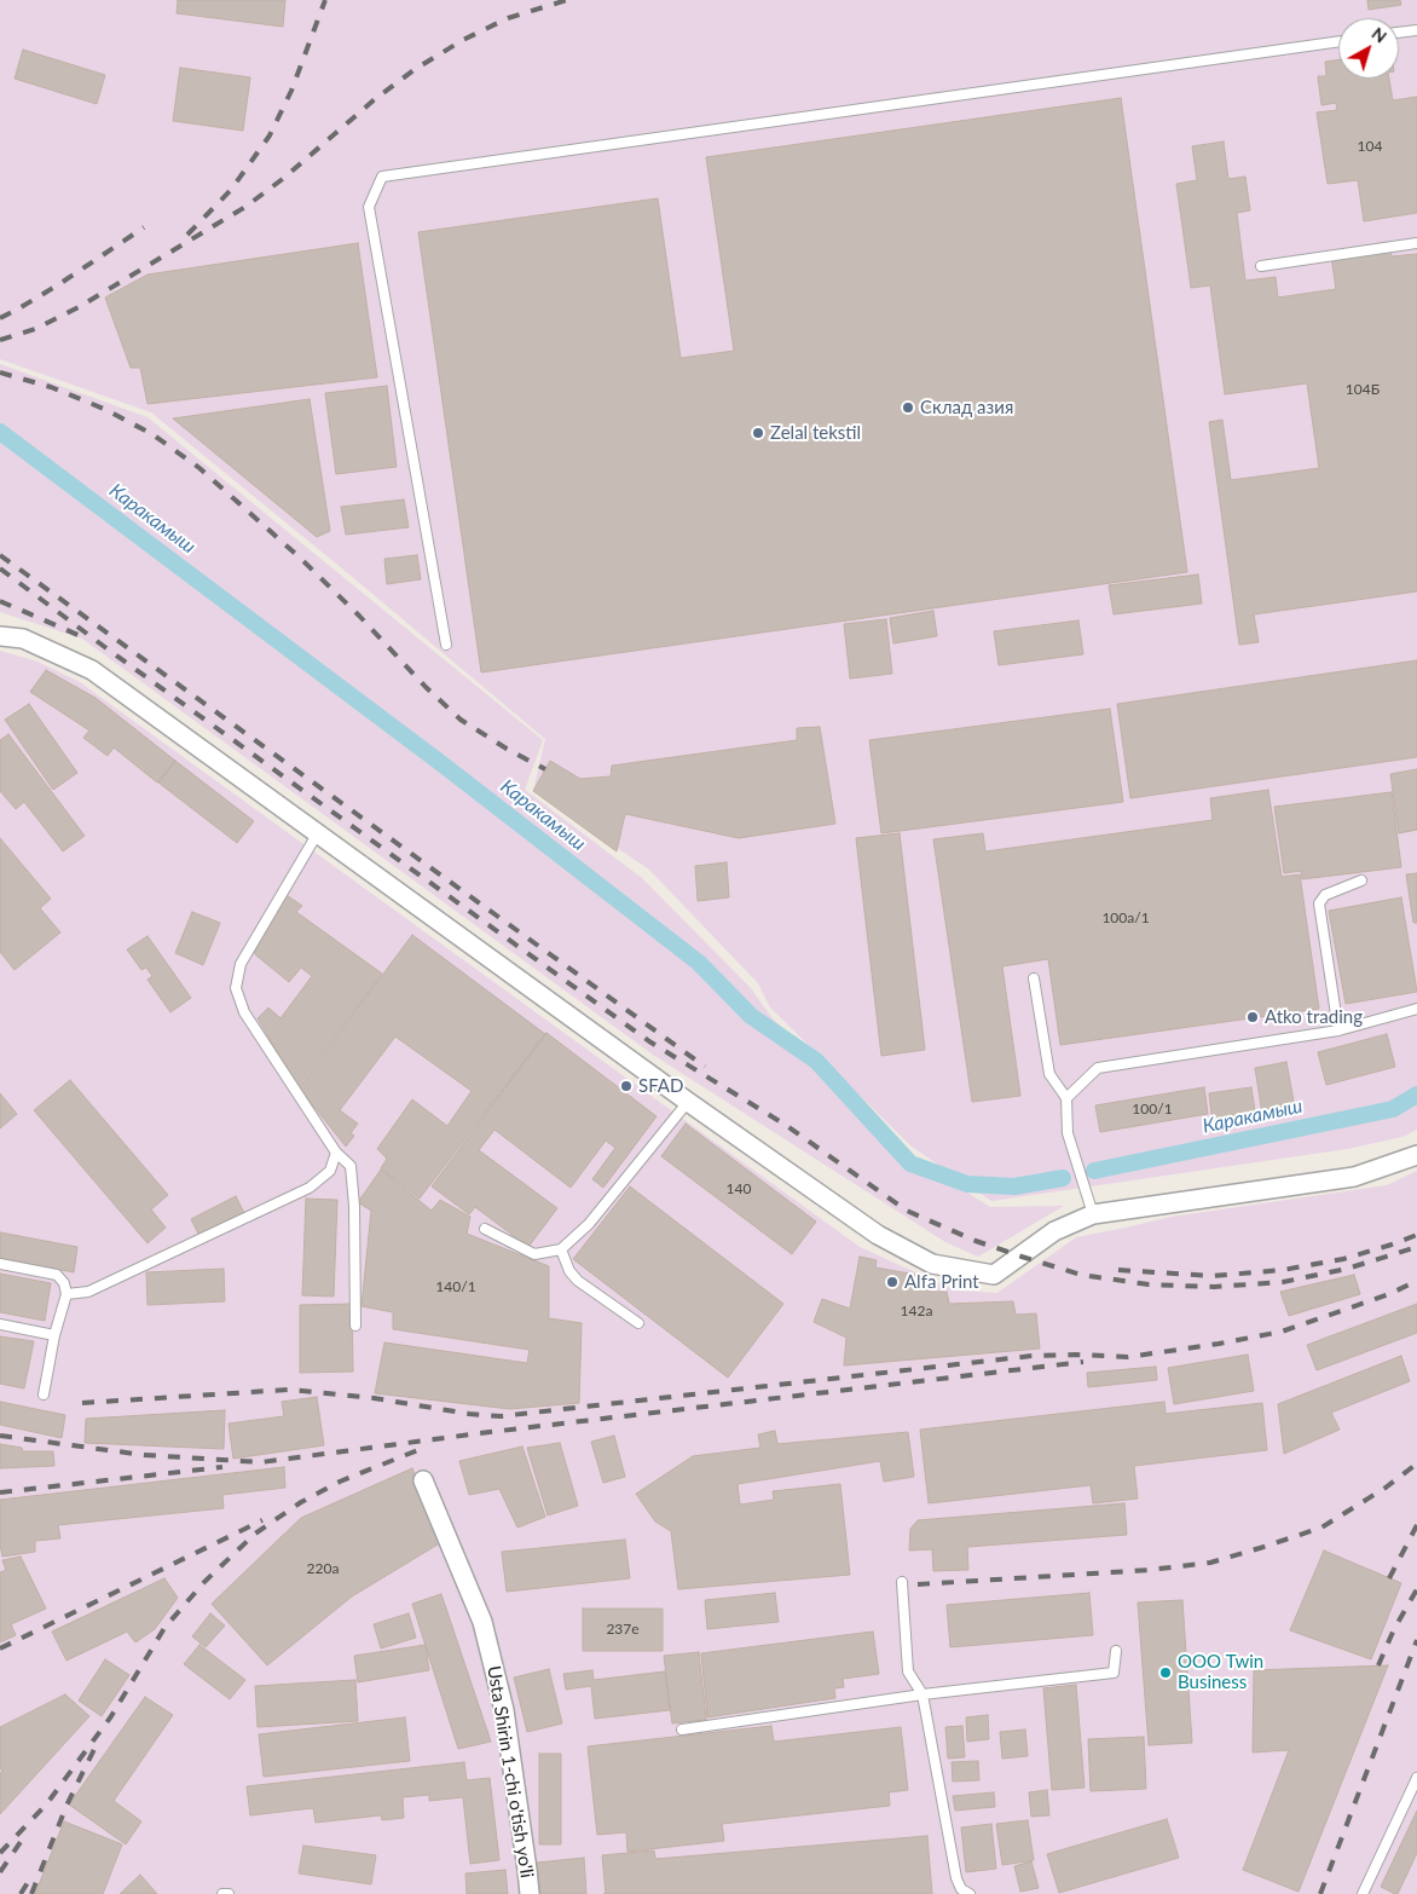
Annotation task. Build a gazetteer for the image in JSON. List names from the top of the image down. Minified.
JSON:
{"streets":{"street":["Usta Shirin 1-chi o'tish yo'li"]},"water":["Каракамыш"],"places":["Склад азия","Zelal tekstil","Atko trading","SFAD","Alfa Print","ООО Twin Business"],"house_numbers":["104","104Б","100a/1","100/1","140","140/1","142a","220a","237e"],"north":"top right"}
